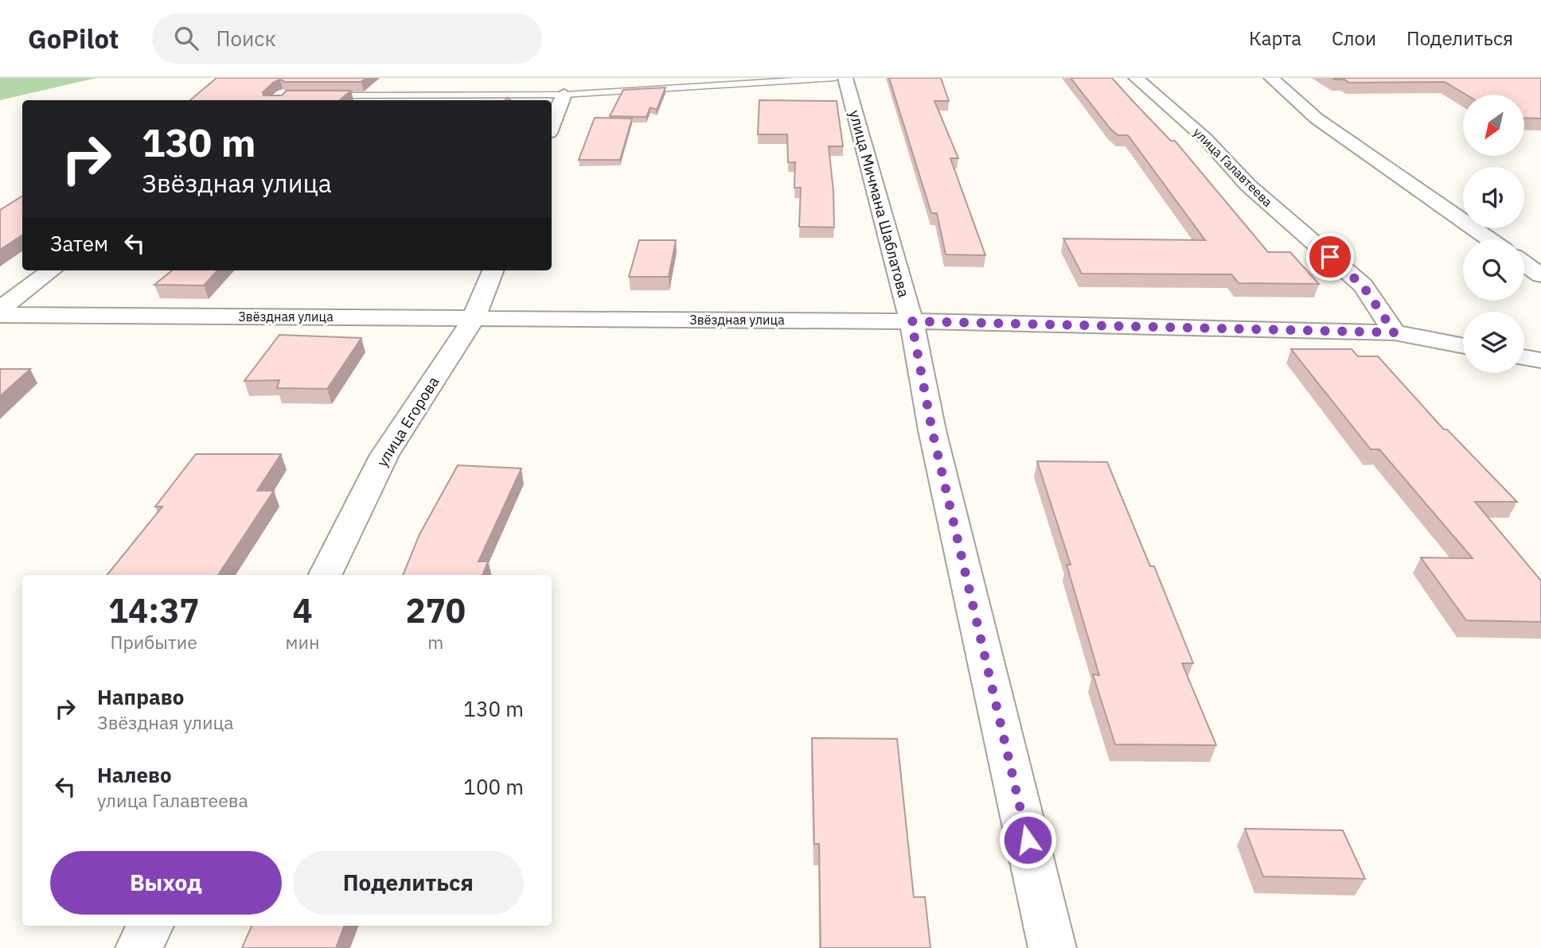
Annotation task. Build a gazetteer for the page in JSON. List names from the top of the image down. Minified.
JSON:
{"streets":{"street":["улица Галавтеева","улица Мичмана Шаблатова","Звёздная улица","улица Егорова"]},"crossings":[["улица Галавтеева","Звёздная улица"],["улица Мичмана Шаблатова","Звёздная улица"],["Звёздная улица","улица Егорова"]],"north":"bottom left","page":{"header":"GoPilot","search":"Поиск","nav":["Карта","Слои","Поделиться"],"turn":["130 m","Звёздная улица"],"then":"Затем","eta":["14:37","Прибытие","4","мин","270","m"],"list":[{"name":"Направо","note":"Звёздная улица","value":"130 m"},{"name":"Налево","note":"улица Галавтеева","value":"100 m"}],"buttons":["Выход","Поделиться"]}}
